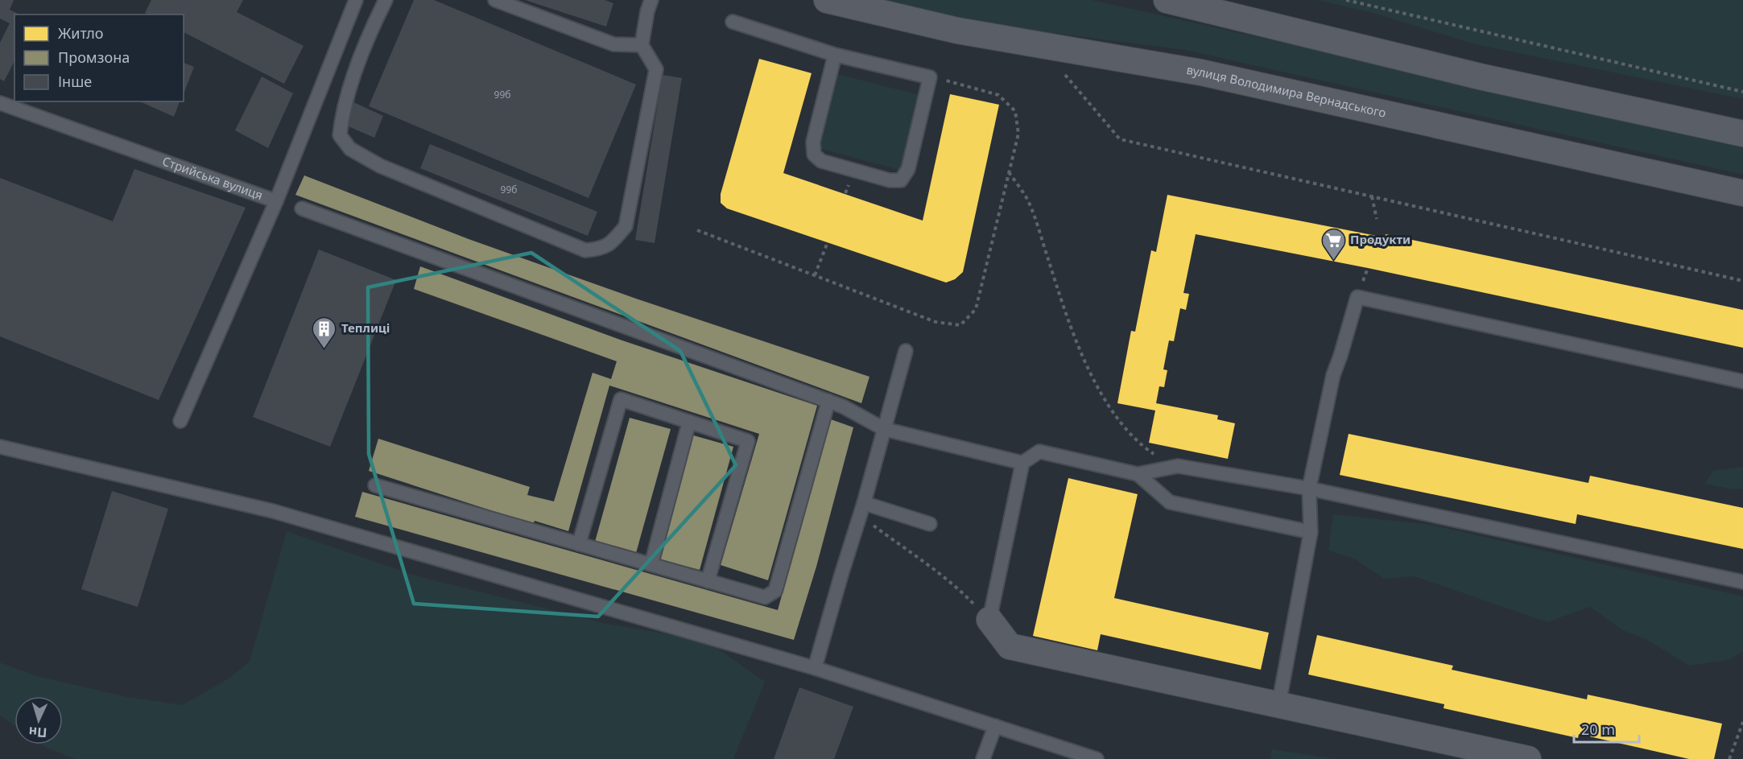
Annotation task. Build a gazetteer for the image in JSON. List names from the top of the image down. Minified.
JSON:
{"streets":{"street":["вулиця Володимира Вернадського"],"lane":["Стрийська вулиця"]},"places":{"supermarket":["Продукти"],"building":["Теплиці"]},"house_numbers":["99б","99б"],"legend":["Житло","Промзона","Інше"],"scale_bar":"20 m","north":"bottom"}
